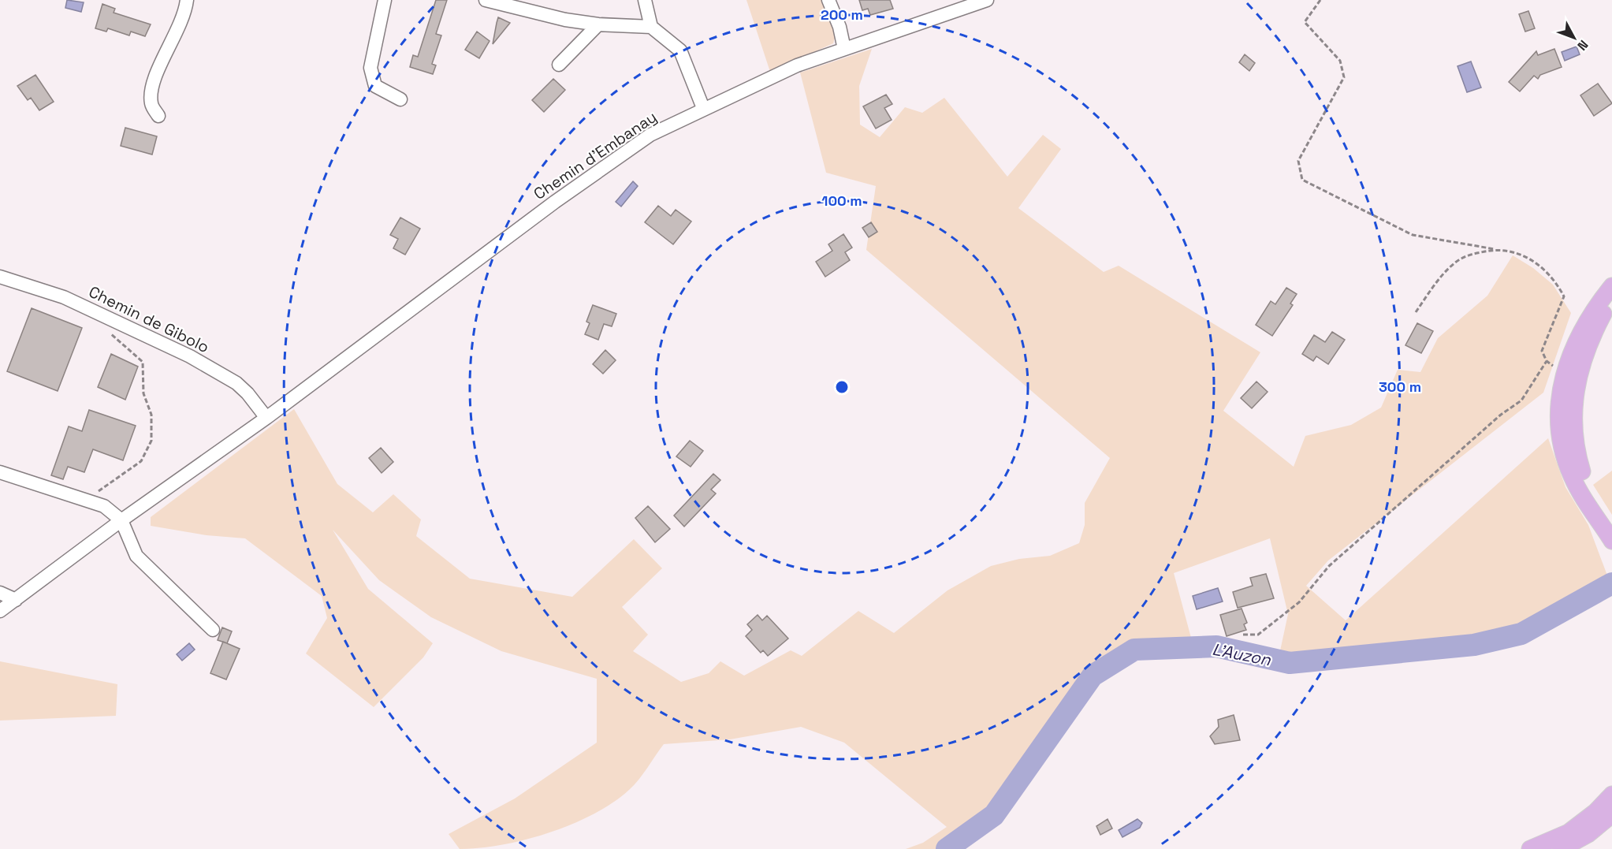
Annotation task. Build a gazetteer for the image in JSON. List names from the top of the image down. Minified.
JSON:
{"streets":{"street":["Chemin d'Embanay","Chemin de Gibolo"]},"crossings":[["Chemin d'Embanay","Chemin de Gibolo"]],"water":["L'Auzon"],"north":"bottom right","rings":["200 m","100 m","300 m"]}
